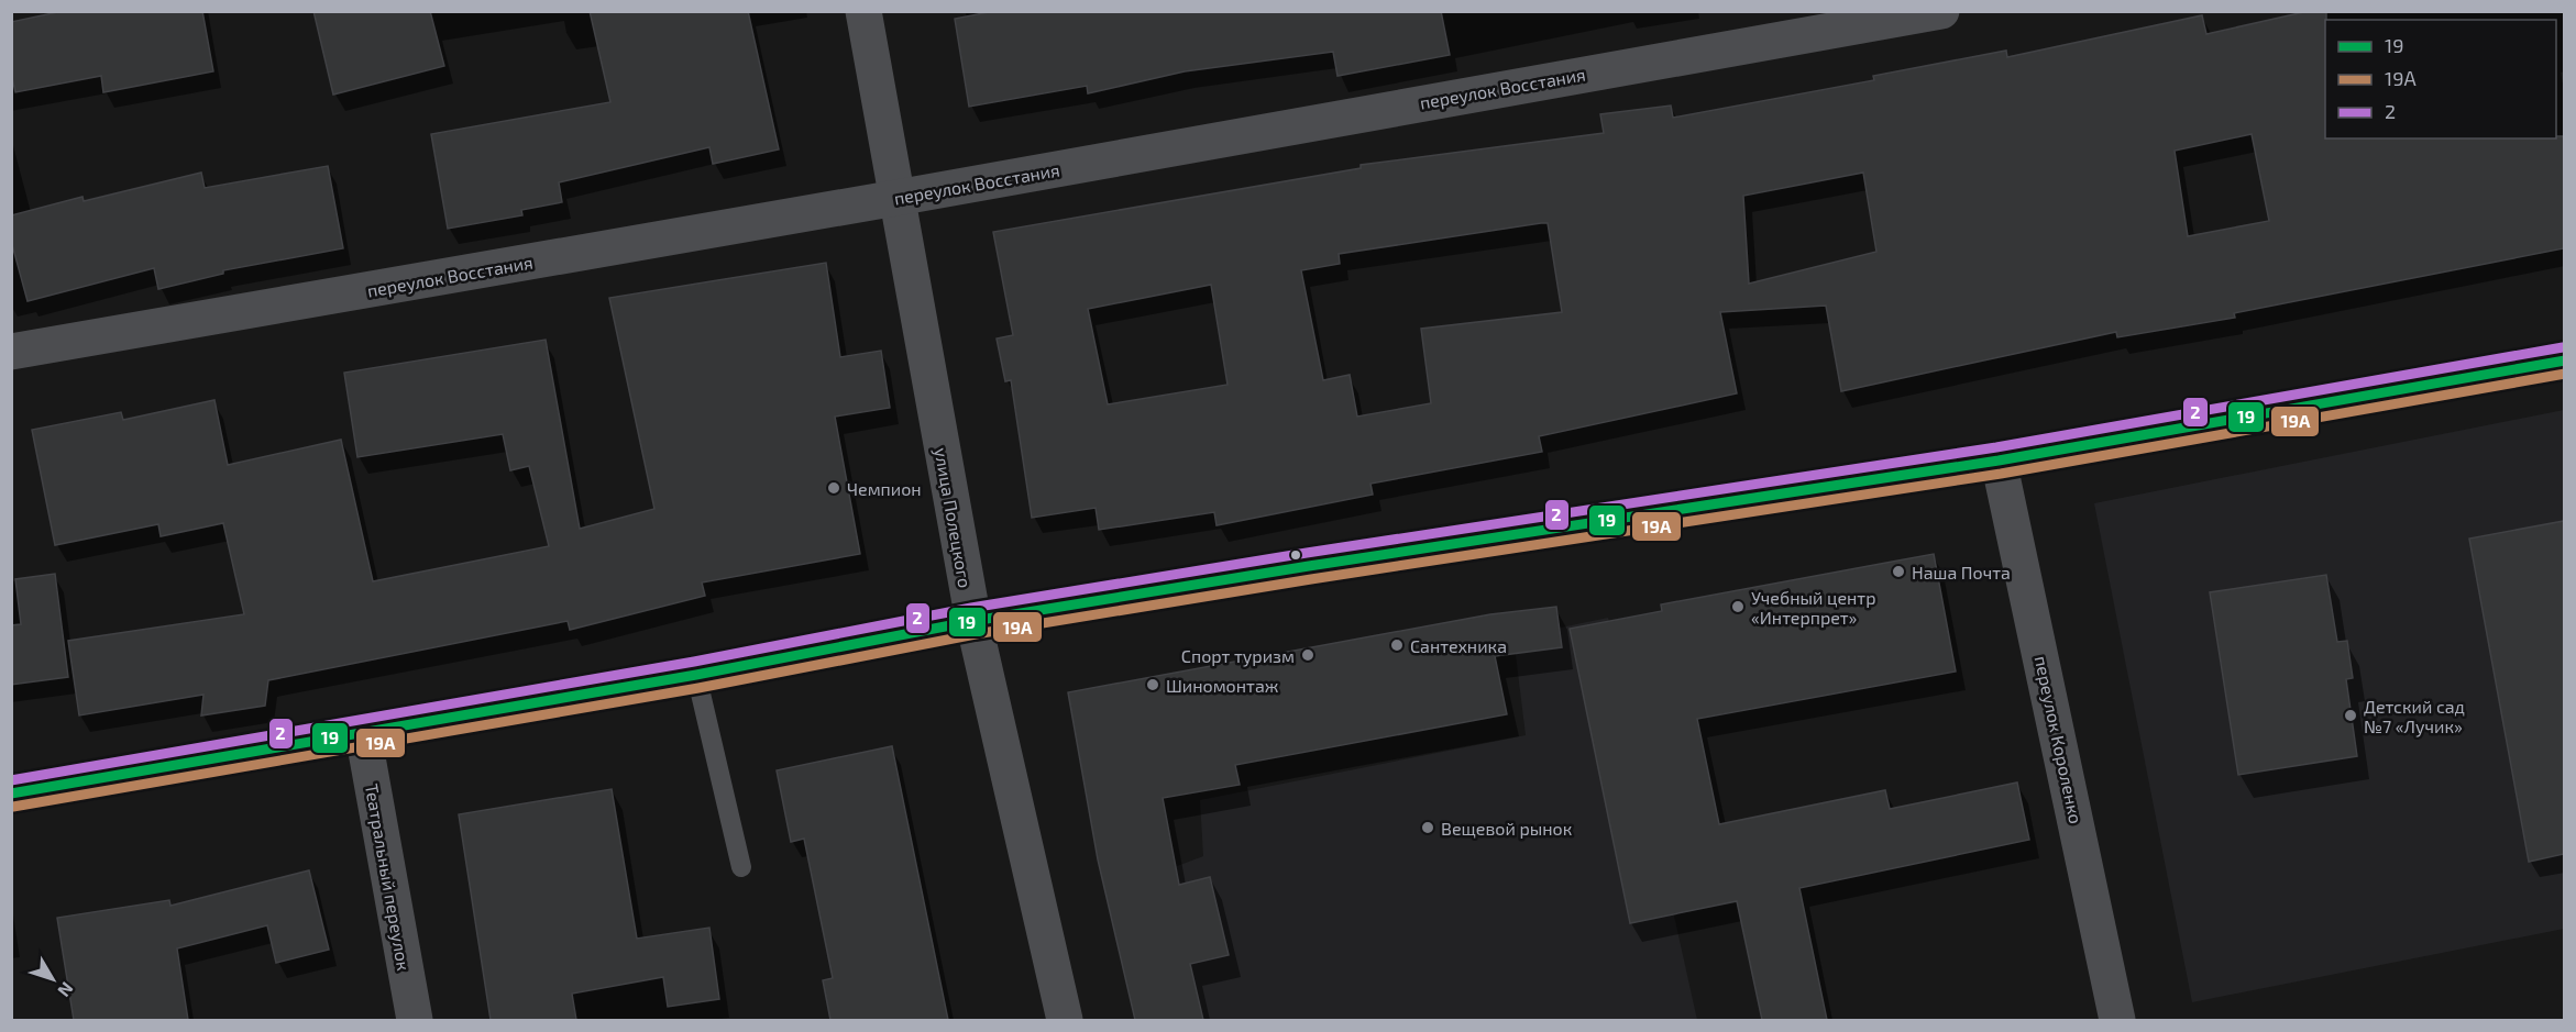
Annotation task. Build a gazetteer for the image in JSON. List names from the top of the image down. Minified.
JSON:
{"streets":{"street":["переулок Восстания","улица Полецкого","переулок Короленко","Театральный переулок"]},"crossings":[["переулок Восстания","улица Полецкого"]],"places":["Чемпион","Наша Почта","Учебный центр «Интерпрет»","Сантехника","Спорт туризм","Шиномонтаж","Детский сад №7 «Лучик»","Вещевой рынок"],"lines":["transit line 2","transit line 19","transit line 19А"],"legend":["19","19А","2"],"north":"bottom right"}
